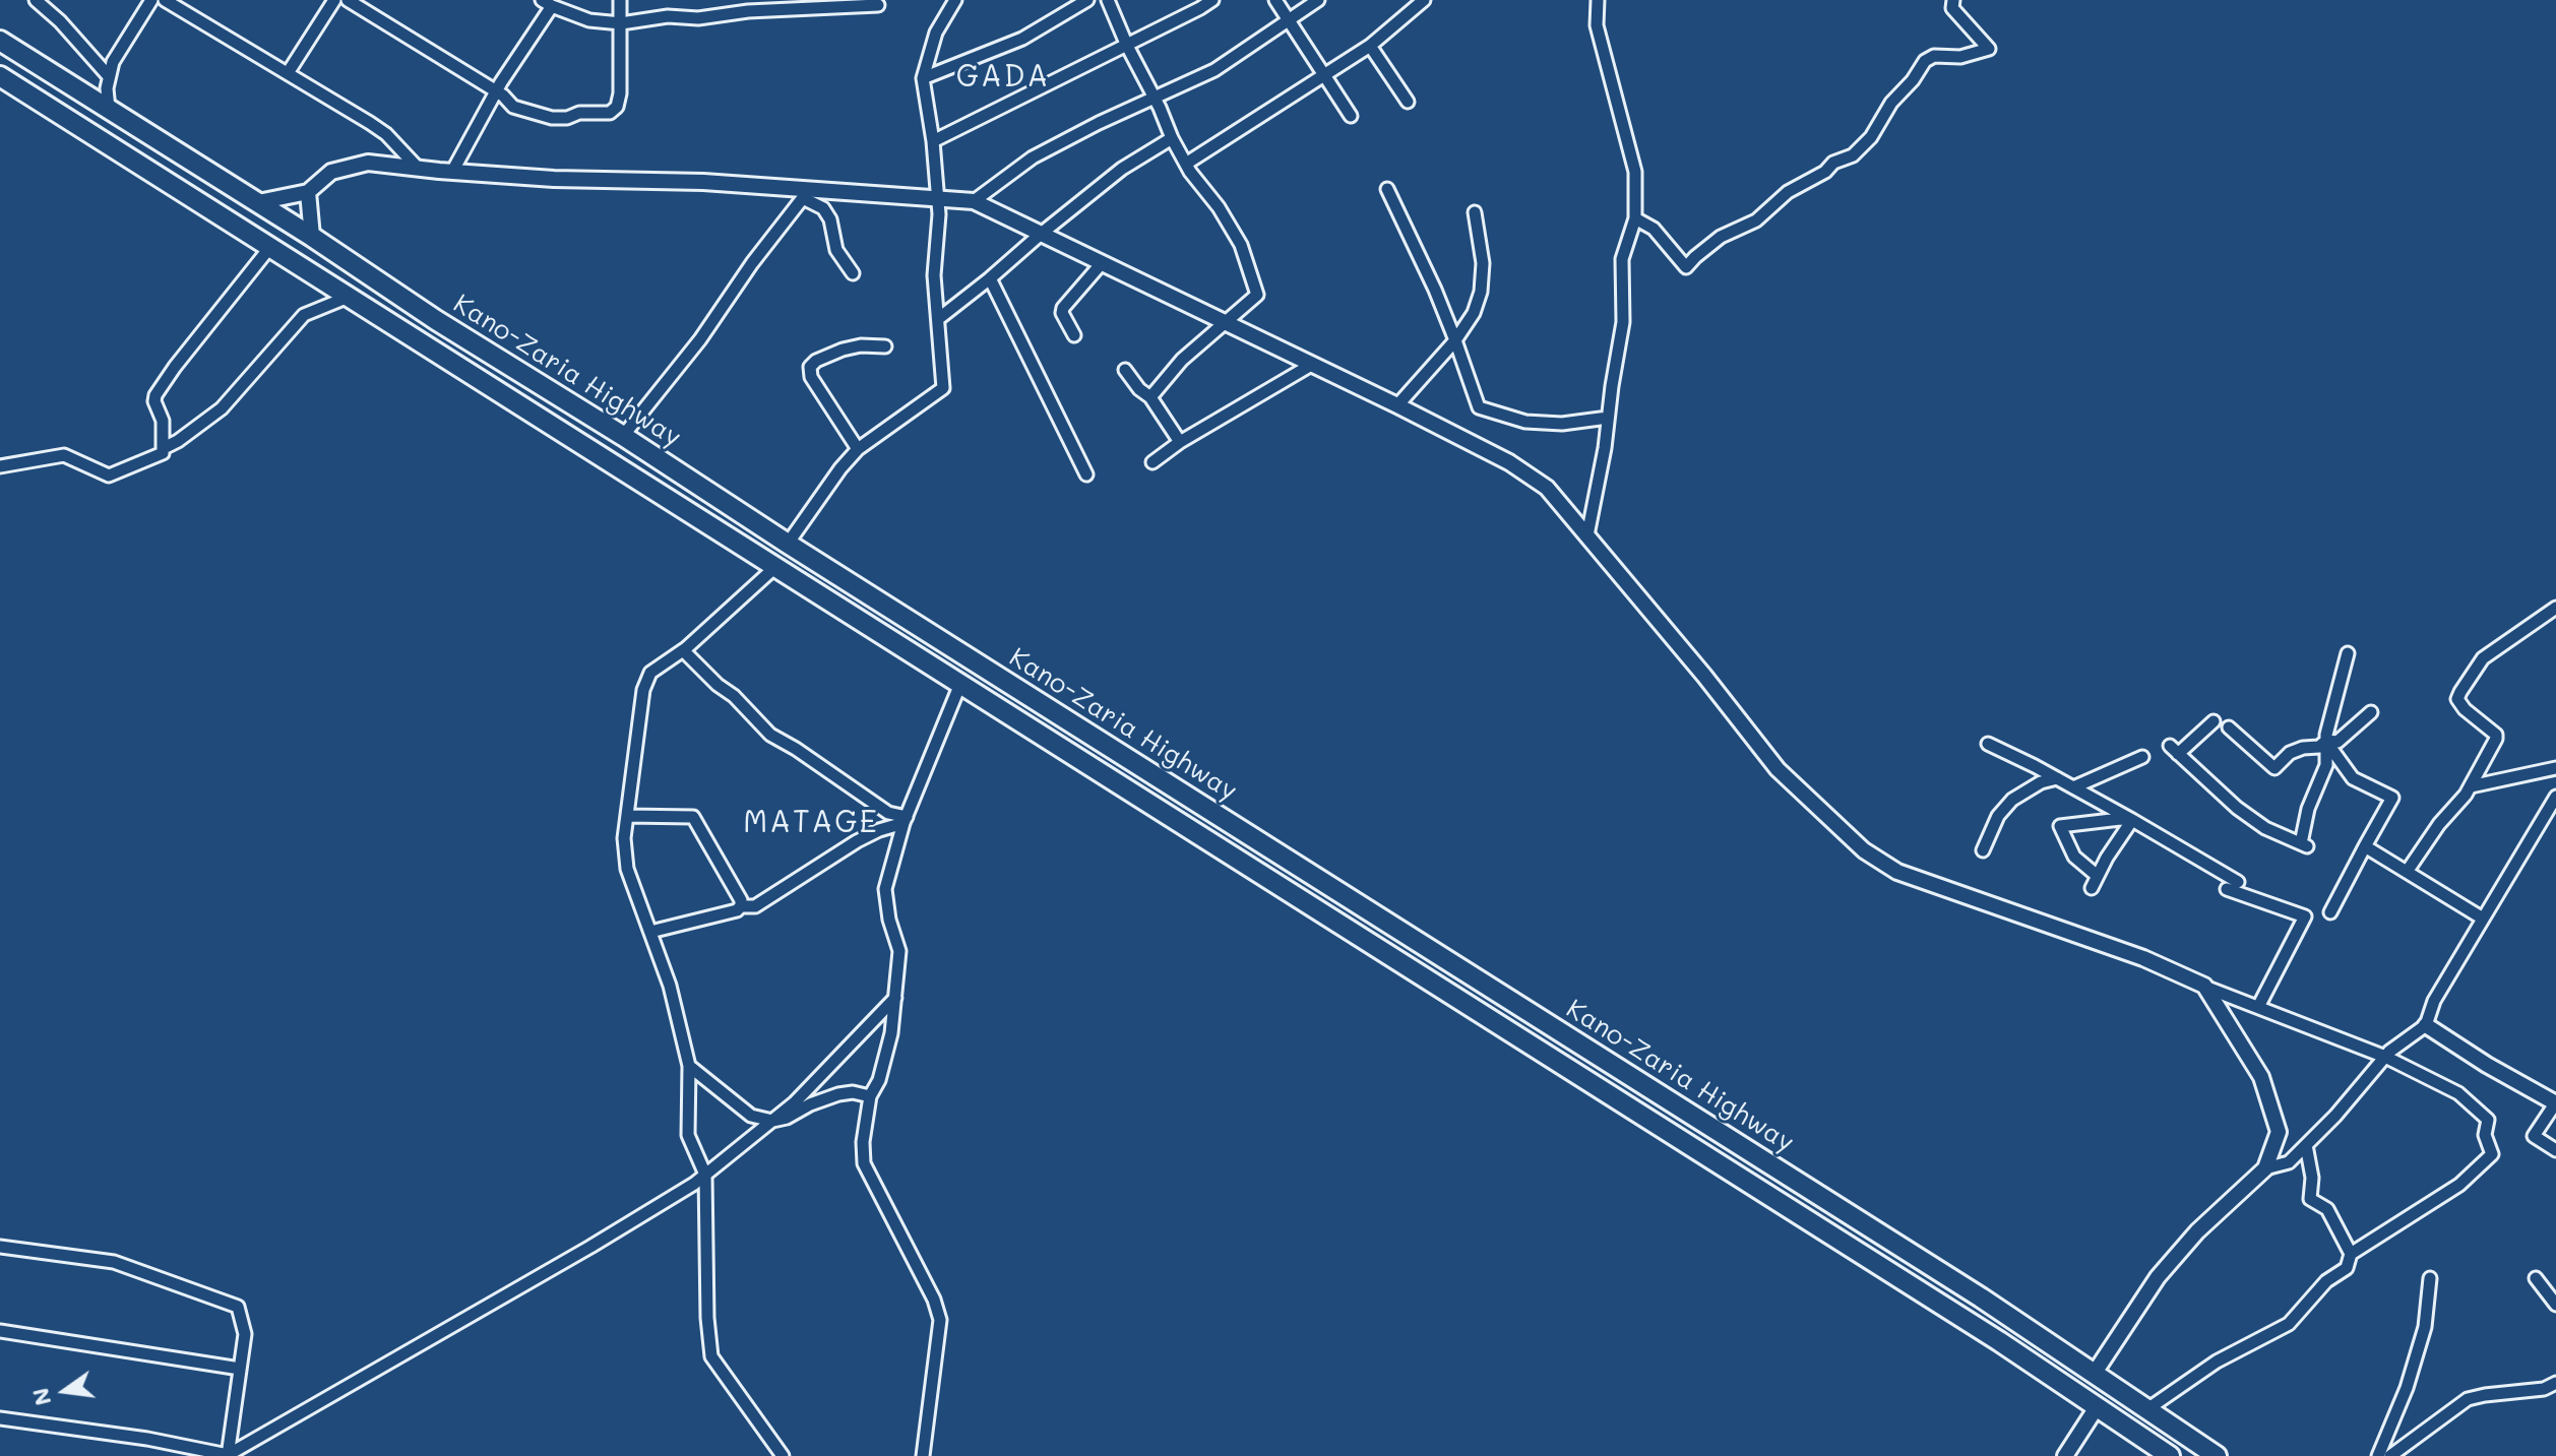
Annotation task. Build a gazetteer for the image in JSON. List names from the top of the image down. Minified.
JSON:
{"streets":{"highway":["Kano-Zaria Highway"]},"districts":["GADA","MATAGE"],"north":"left"}
